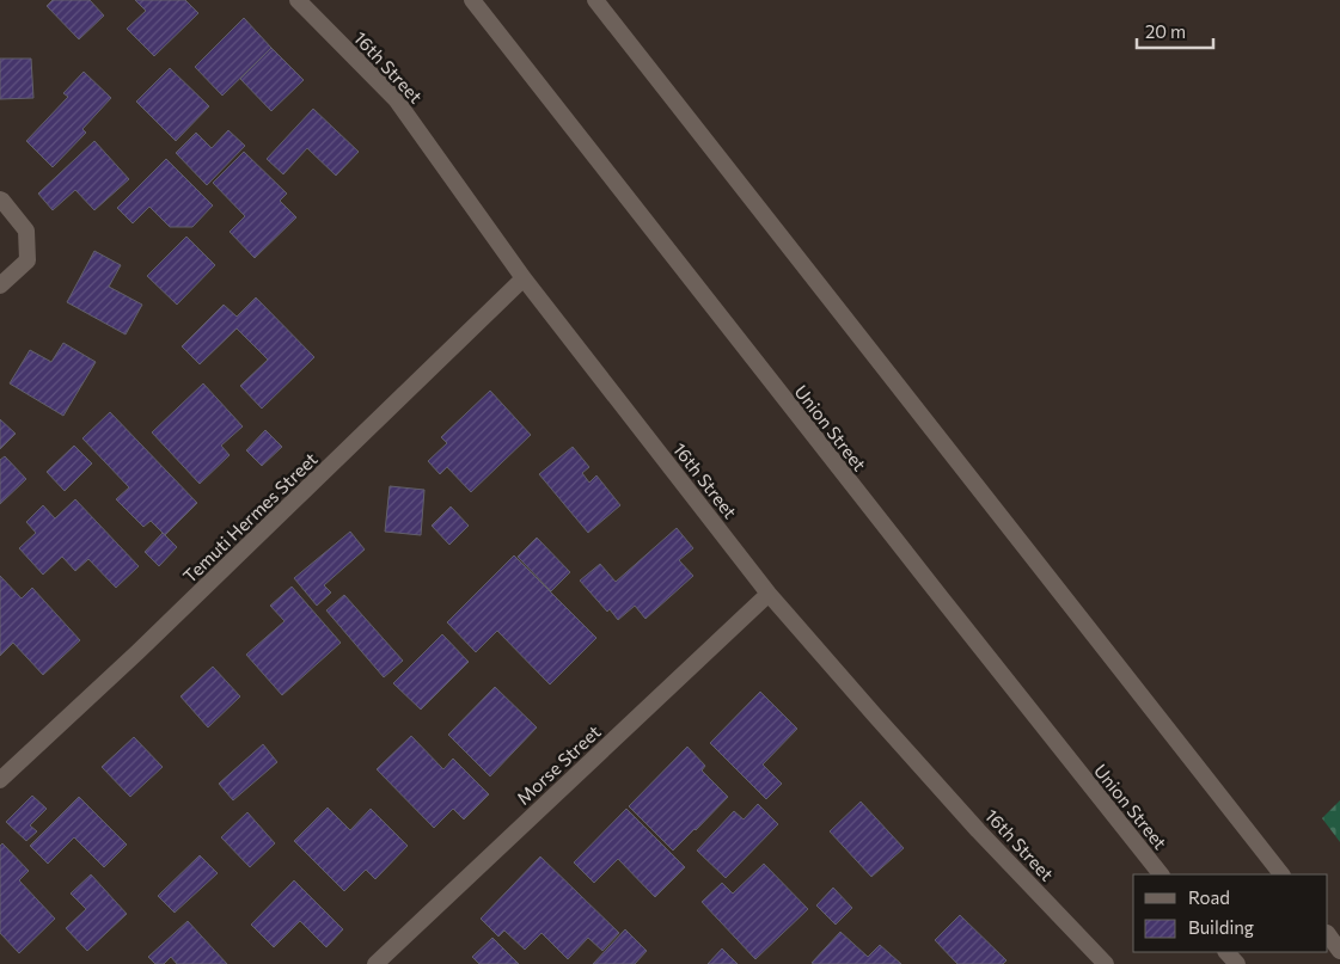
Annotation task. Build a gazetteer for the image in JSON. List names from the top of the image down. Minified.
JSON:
{"streets":{"street":["16th Street","Union Street","Temuti Hermes Street","Morse Street"]},"crossings":[["16th Street","Temuti Hermes Street"],["16th Street","Morse Street"]],"legend":["Road","Building"],"scale_bar":"20 m"}
